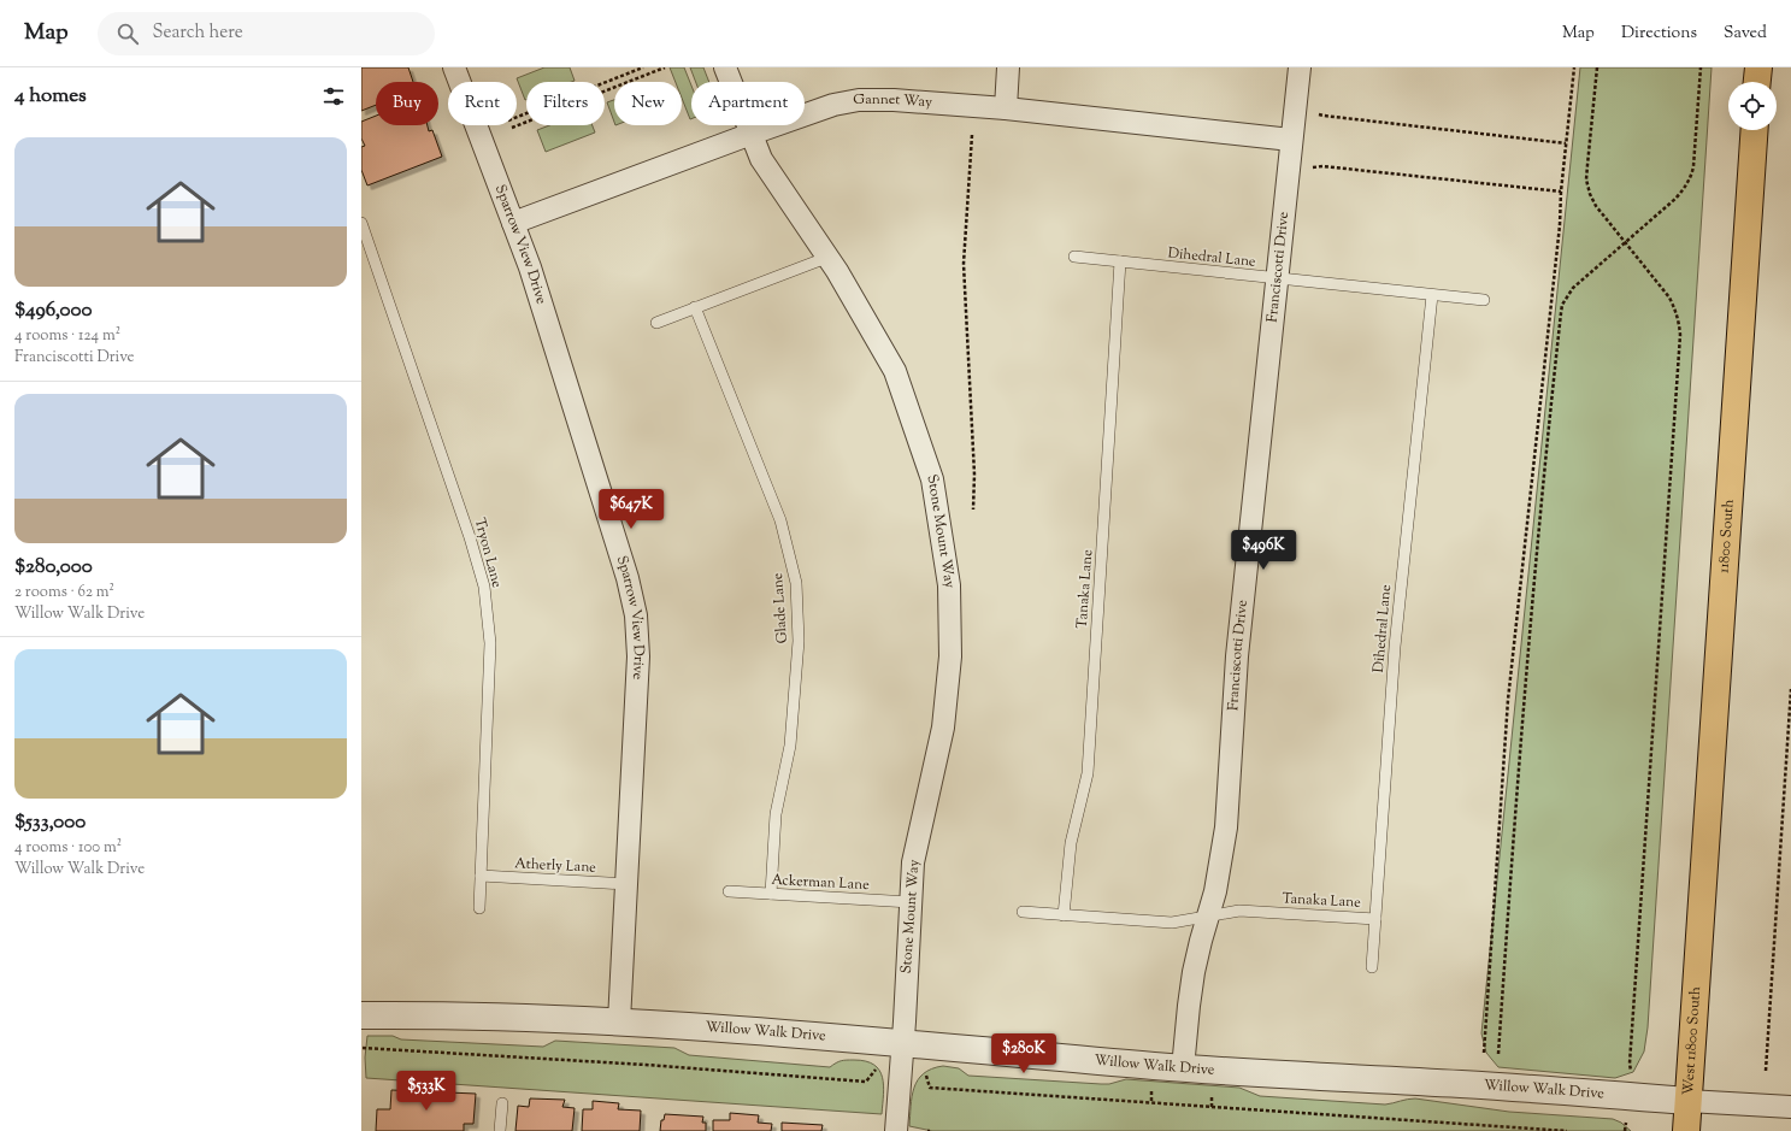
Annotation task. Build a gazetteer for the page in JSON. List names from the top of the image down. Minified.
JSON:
{"streets":{"main road":["11800 South","West 11800 South"],"street":["Gannet Way","Sparrow View Drive","Franciscotti Drive","Stone Mount Way","Willow Walk Drive"],"lane":["Dihedral Lane","Tryon Lane","Tanaka Lane","Glade Lane","Atherly Lane","Ackerman Lane"]},"crossings":[["Gannet Way","Sparrow View Drive"],["Gannet Way","Franciscotti Drive"],["Gannet Way","Stone Mount Way"],["Sparrow View Drive","Atherly Lane"],["Sparrow View Drive","Willow Walk Drive"],["Dihedral Lane","Franciscotti Drive"],["Dihedral Lane","Tanaka Lane"],["Franciscotti Drive","Tanaka Lane"],["Franciscotti Drive","Willow Walk Drive"],["Stone Mount Way","Ackerman Lane"],["Stone Mount Way","Willow Walk Drive"],["11800 South","West 11800 South"],["Tryon Lane","Atherly Lane"],["Glade Lane","Ackerman Lane"],["Willow Walk Drive","West 11800 South"]],"page":{"header":"Map","search":"Search here","nav":["Map","Directions","Saved"],"heading":"4 homes","chip":["Buy","Rent","Filters","New","Apartment"],"list":[{"name":"$496,000","note":"4 rooms · 124 m² · Franciscotti Drive"},{"name":"$280,000","note":"2 rooms · 62 m² · Willow Walk Drive"},{"name":"$533,000","note":"4 rooms · 100 m² · Willow Walk Drive"}],"price":["$647K","$496K","$280K","$533K"]}}
